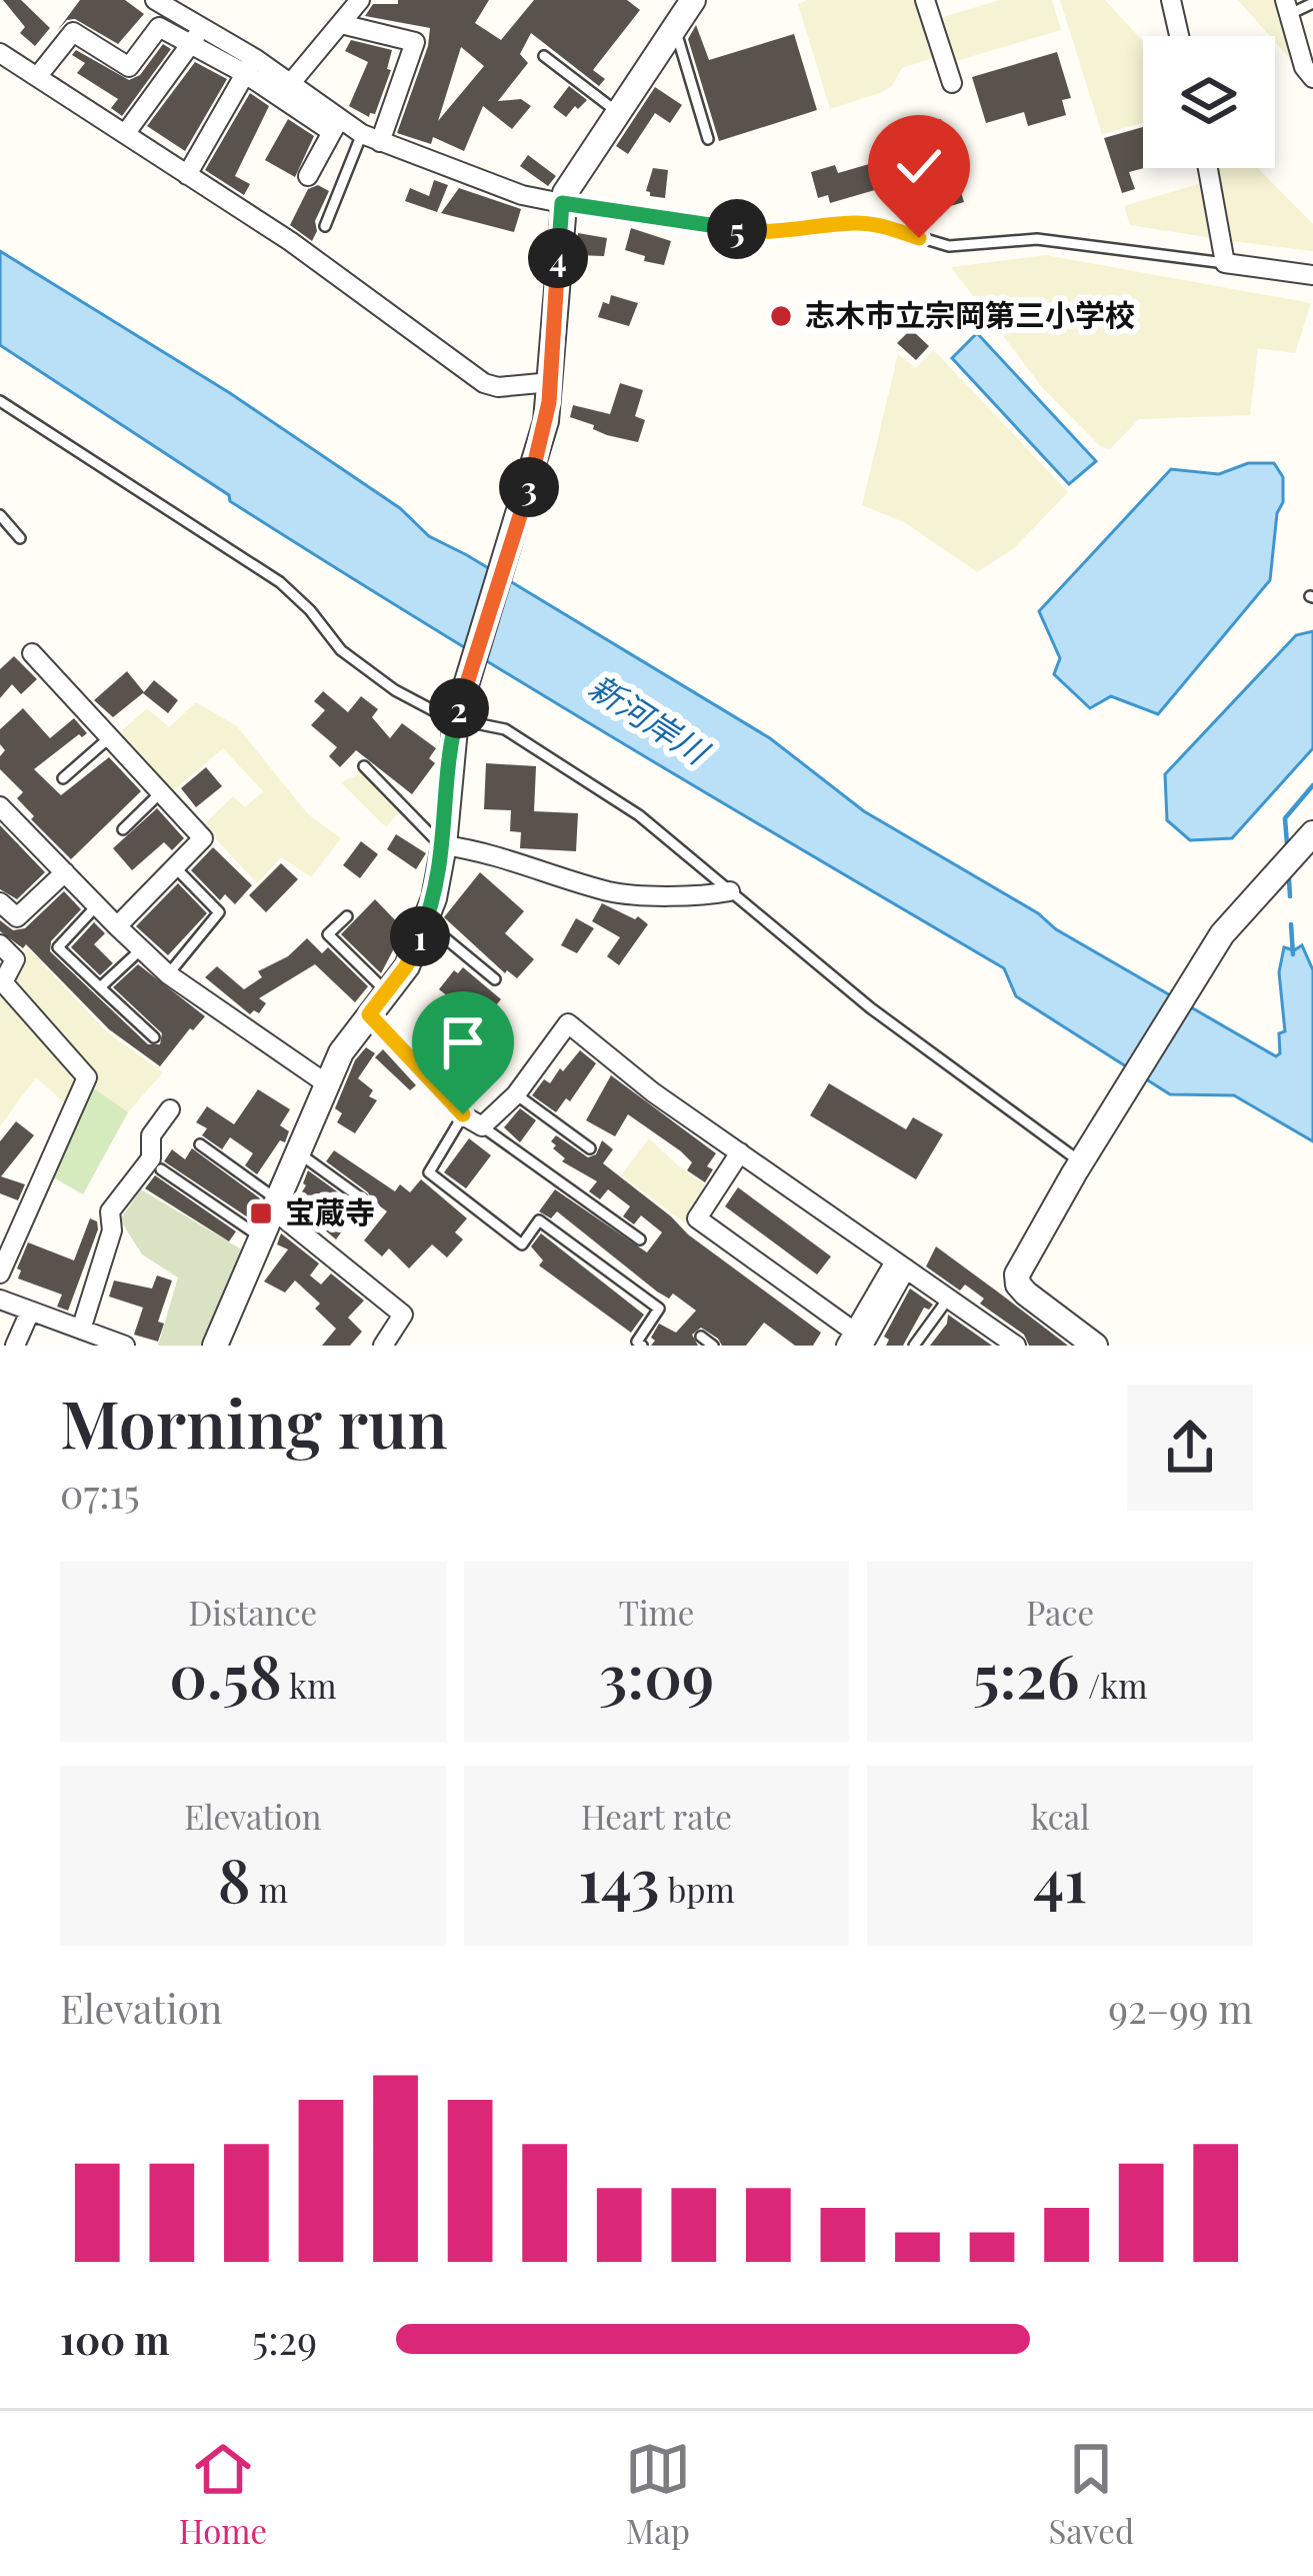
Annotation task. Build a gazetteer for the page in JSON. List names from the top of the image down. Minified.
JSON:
{"water":["新河岸川"],"places":{"other":["志木市立宗岡第三小学校"],"transit":["宝蔵寺"]},"page":{"pins":["5","4","3","2","1"],"heading":["Morning run","07:15"],"stats":[["Distance","0.58 km"],["Time","3:09"],["Pace","5:26 /km"],["Elevation","8 m"],["Heart rate","143 bpm"],["kcal","41"]],"chart":["Elevation","92–99 m"],"list":[{"name":"100 m","note":"5:29"}],"tabs":["Home","Map","Saved"]}}
